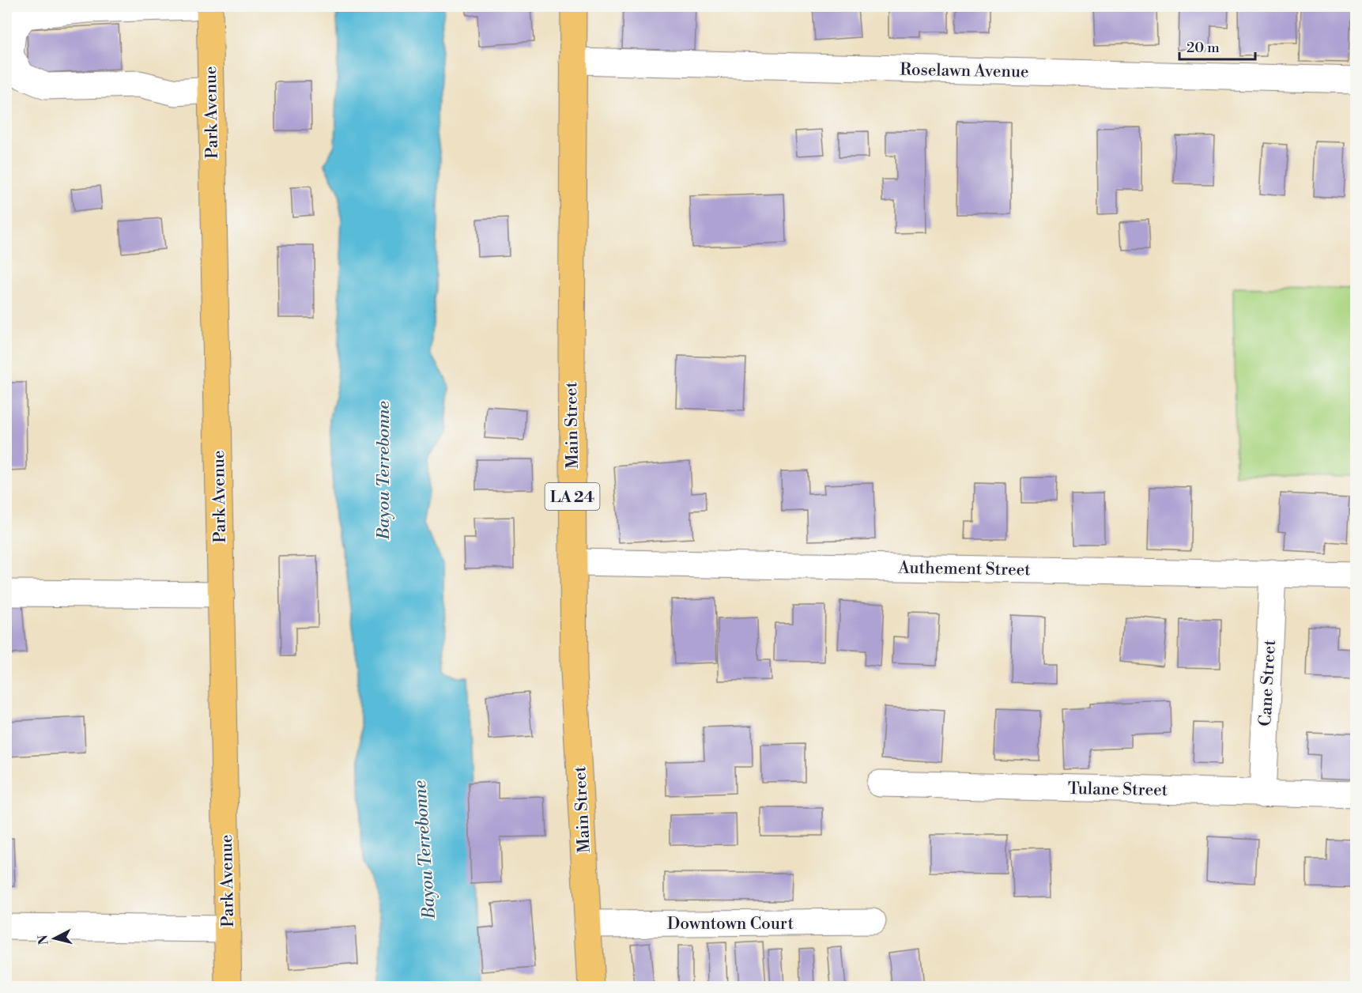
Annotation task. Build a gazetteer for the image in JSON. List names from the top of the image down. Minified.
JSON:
{"streets":{"main road":["Park Avenue","Main Street","LA 24"],"street":["Roselawn Avenue","Authement Street","Cane Street","Tulane Street","Downtown Court"]},"crossings":[["Roselawn Avenue","Main Street"],["Main Street","Authement Street"],["Main Street","Downtown Court"],["Authement Street","Cane Street"],["Cane Street","Tulane Street"]],"water":["Bayou Terrebonne"],"scale_bar":"20 m","north":"left"}
